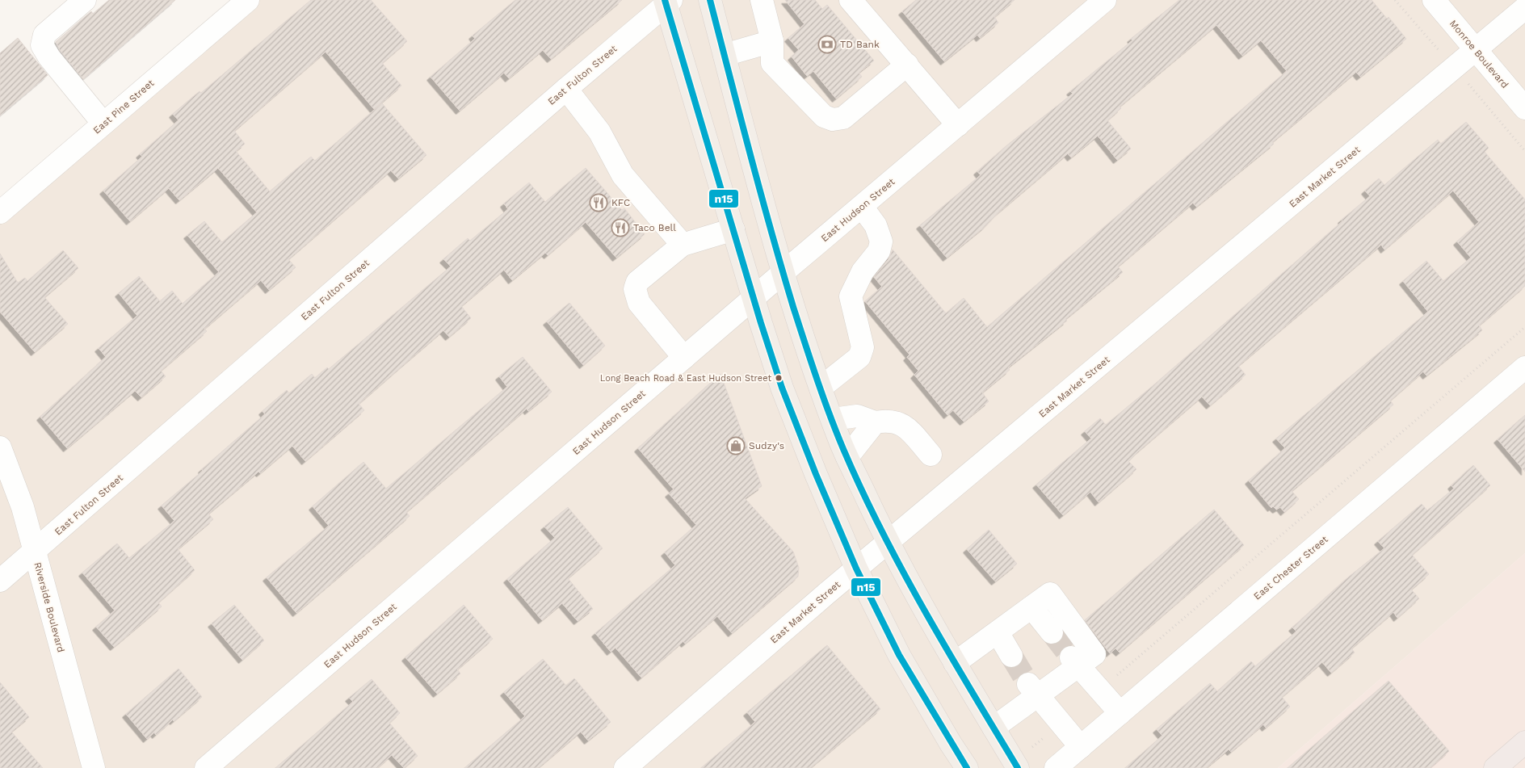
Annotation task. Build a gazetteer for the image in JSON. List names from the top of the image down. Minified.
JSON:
{"streets":{"street":["Monroe Boulevard","East Fulton Street","East Pine Street","East Market Street","East Hudson Street","East Chester Street","Riverside Boulevard"]},"crossings":[["Monroe Boulevard","East Market Street"],["East Fulton Street","Riverside Boulevard"]],"places":{"bank":["TD Bank"],"restaurant":["KFC","Taco Bell"],"other":["Long Beach Road & East Hudson Street"],"shop":["Sudzy's"]},"lines":["transit line n15"]}
